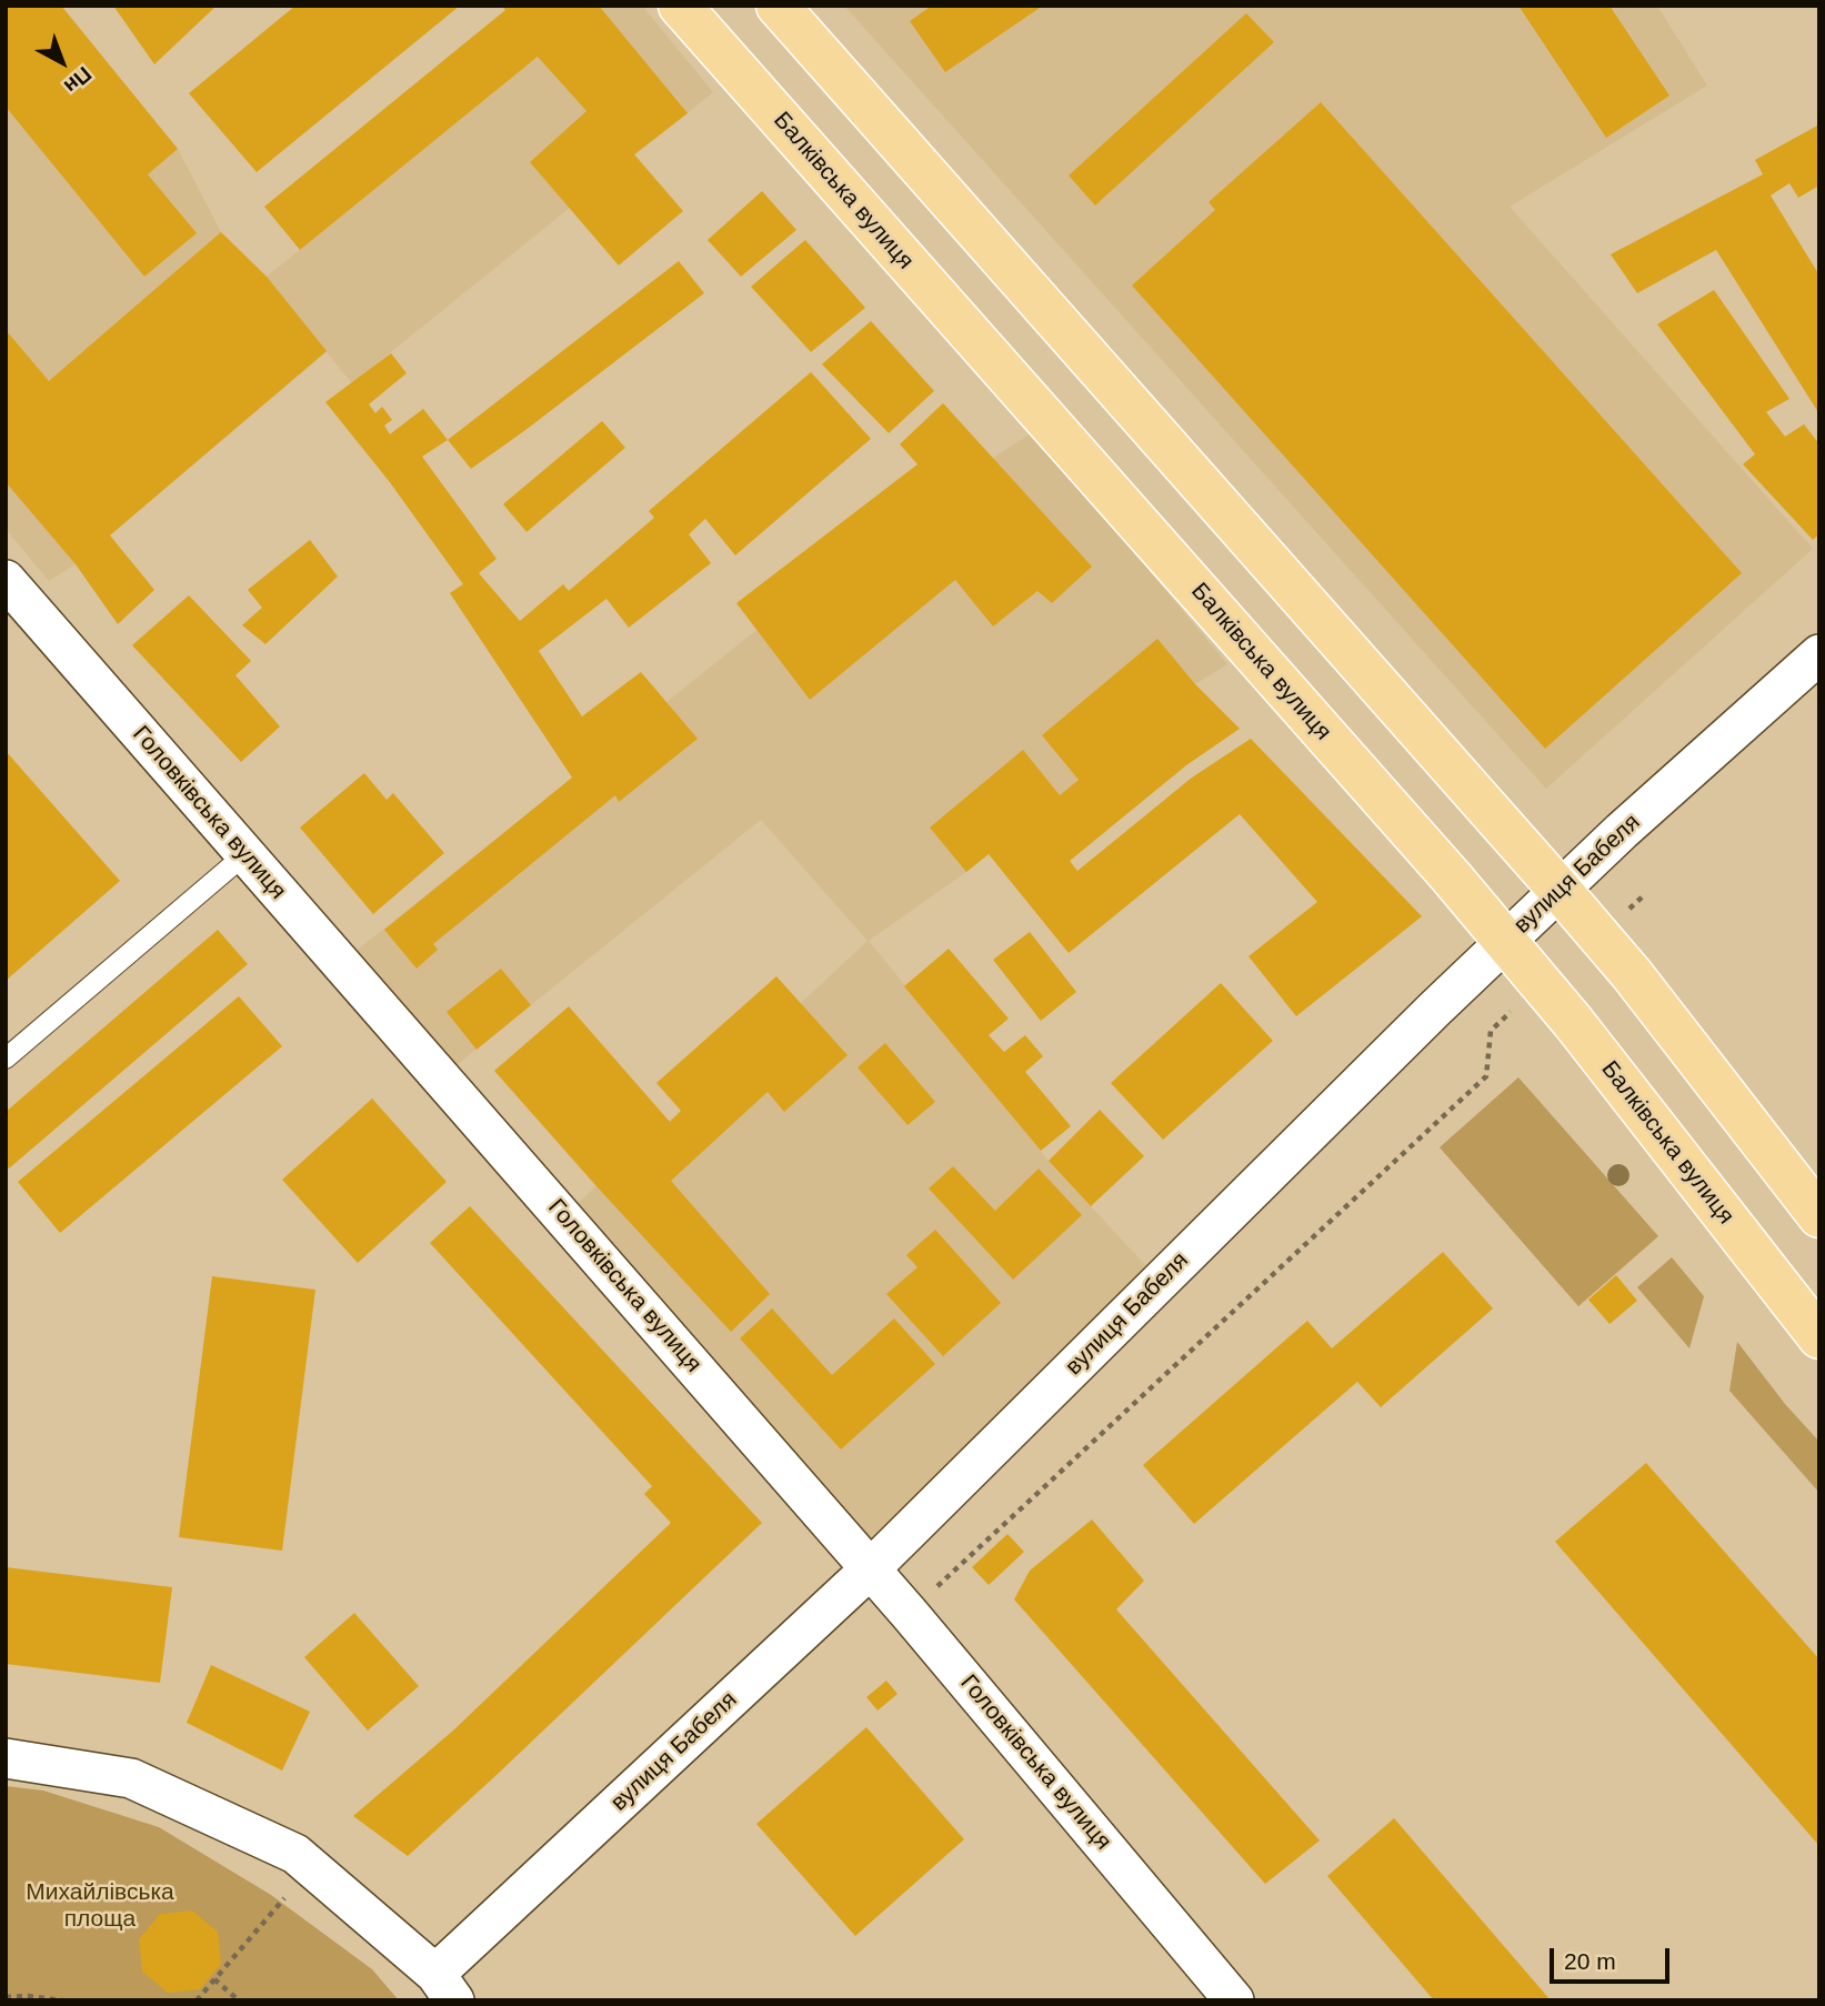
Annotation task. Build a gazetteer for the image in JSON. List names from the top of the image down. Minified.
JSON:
{"streets":{"main road":["Балківська вулиця"],"street":["Головківська вулиця","вулиця Бабеля"]},"crossings":[["Балківська вулиця","вулиця Бабеля"],["Головківська вулиця","вулиця Бабеля"]],"parks":["Михайлівська площа"],"scale_bar":"20 m","north":"bottom right"}
